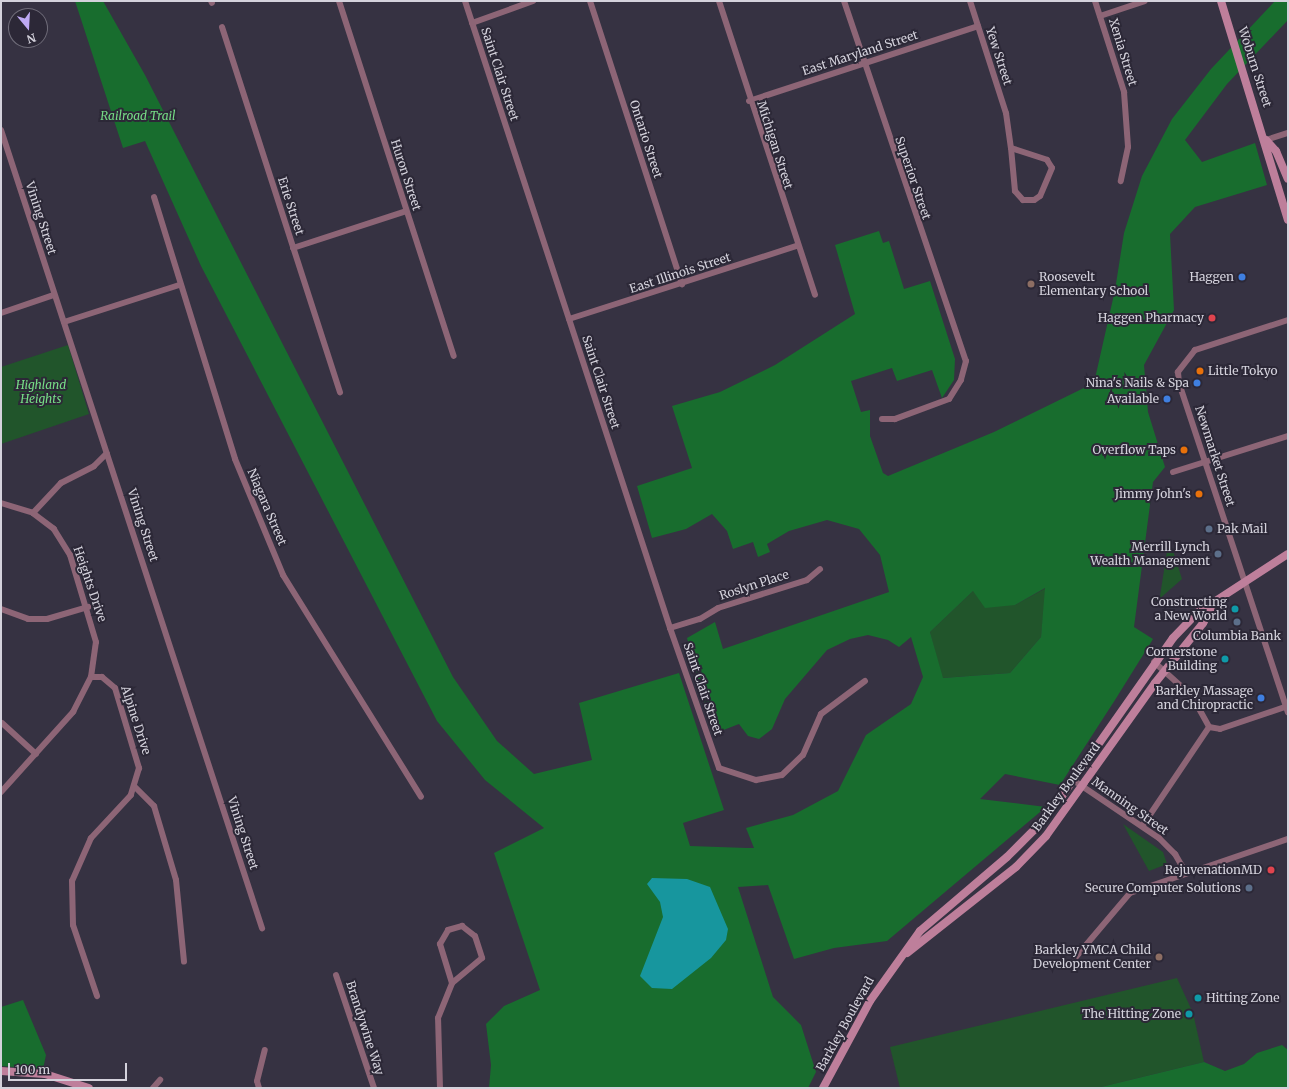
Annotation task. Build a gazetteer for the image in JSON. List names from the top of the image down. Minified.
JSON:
{"streets":{"main road":["Woburn Street","Barkley Boulevard"],"street":["Xenia Street","East Maryland Street","Yew Street","Saint Clair Street","Ontario Street","Michigan Street","Huron Street","Superior Street","Erie Street","Vining Street","East Illinois Street","Newmarket Street","Niagara Street","Heights Drive","Roslyn Place","Alpine Drive","Manning Street","Brandywine Way"]},"crossings":[["East Maryland Street","Yew Street"],["East Maryland Street","Michigan Street"],["East Maryland Street","Superior Street"],["Saint Clair Street","East Illinois Street"],["Saint Clair Street","Roslyn Place"],["Ontario Street","East Illinois Street"],["Michigan Street","East Illinois Street"],["Newmarket Street","Barkley Boulevard"],["Heights Drive","Alpine Drive"],["Barkley Boulevard","Manning Street"]],"parks":["Railroad Trail","Highland Heights"],"places":["Haggen","Roosevelt Elementary School","Haggen Pharmacy","Little Tokyo","Nina's Nails & Spa","Available","Overflow Taps","Jimmy John's","Pak Mail","Merrill Lynch Wealth Management","Constructing a New World","Columbia Bank","Cornerstone Building","Barkley Massage and Chiropractic","RejuvenationMD","Secure Computer Solutions","Barkley YMCA Child Development Center","Hitting Zone","The Hitting Zone"],"scale_bar":"100 m","north":"bottom"}
